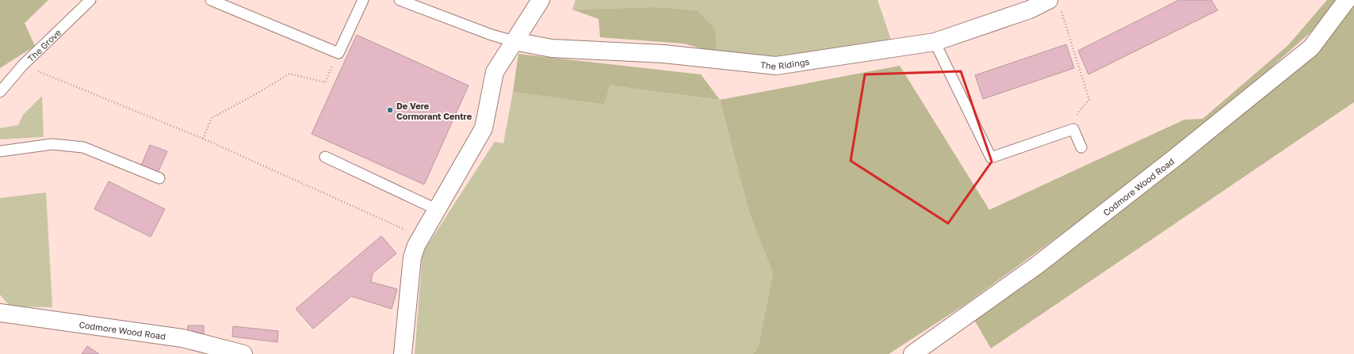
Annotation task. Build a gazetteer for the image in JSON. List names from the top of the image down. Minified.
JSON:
{"streets":{"street":["The Ridings","Codmore Wood Road"],"lane":["The Grove"]},"places":["De Vere Cormorant Centre"]}
